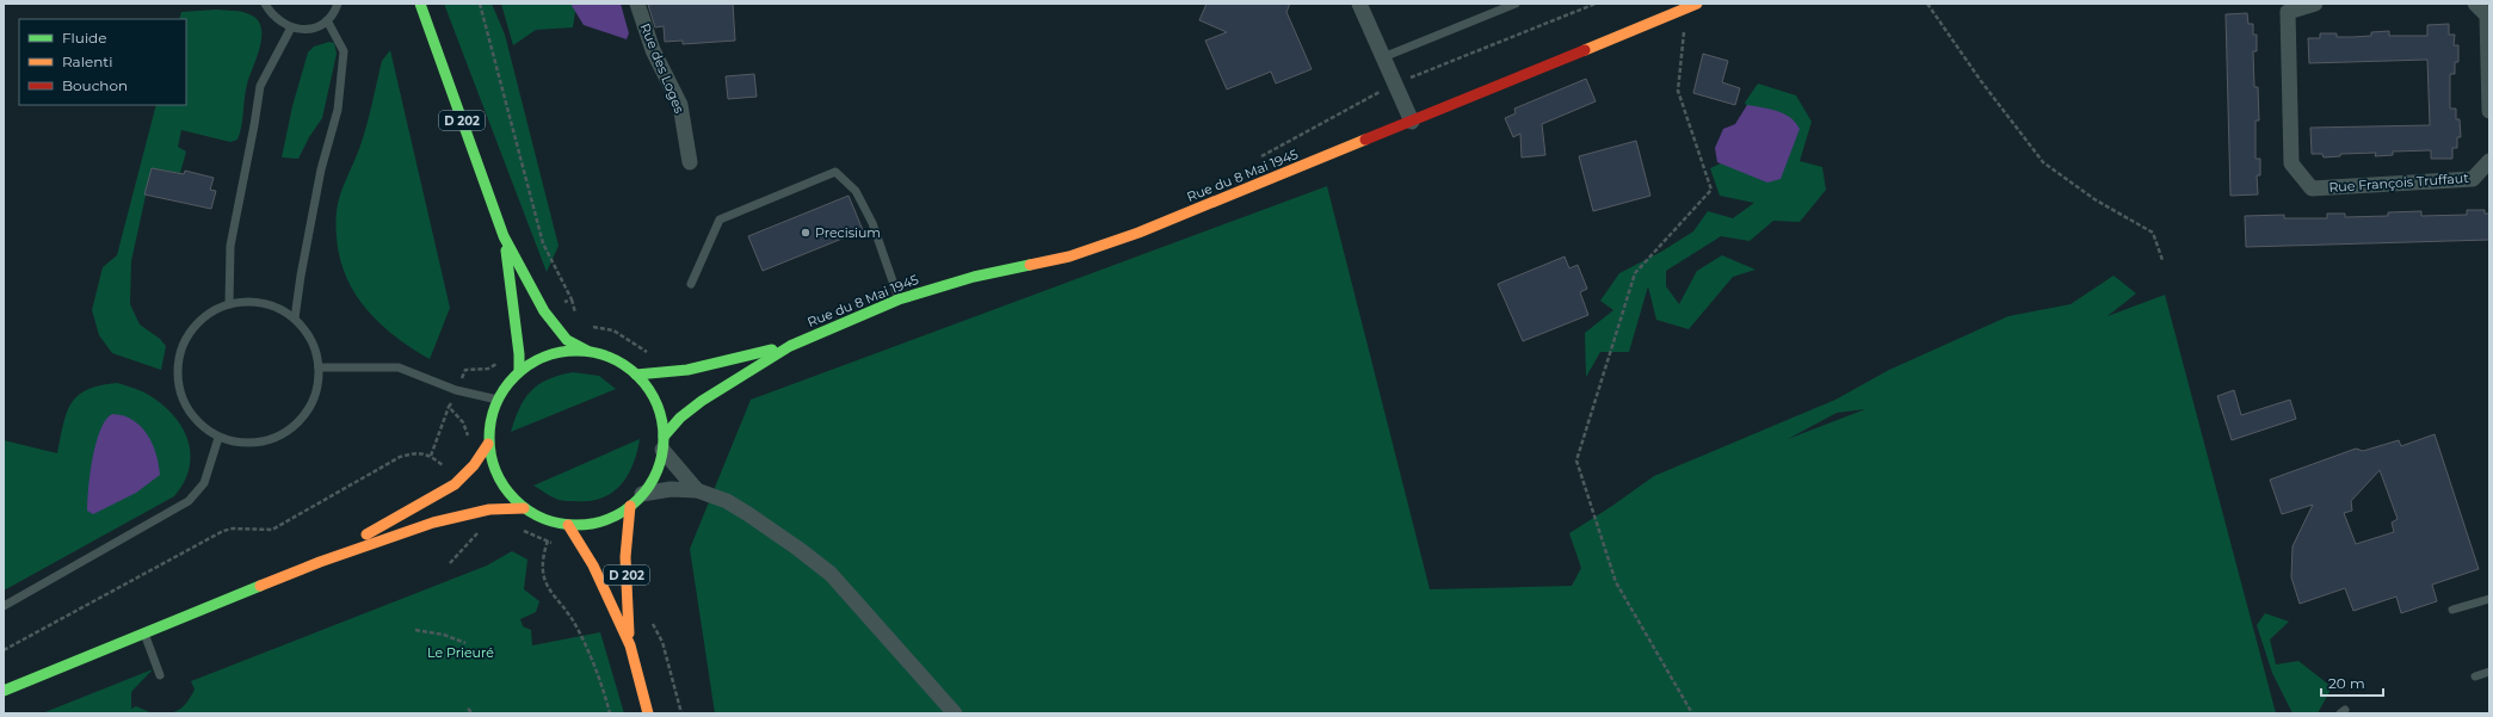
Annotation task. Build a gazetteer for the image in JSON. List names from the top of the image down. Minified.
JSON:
{"streets":{"main road":["D 202","Rue du 8 Mai 1945"],"street":["Rue des Loges","Rue François Truffaut"]},"parks":["Le Prieuré"],"places":["Precisium"],"legend":["Fluide","Ralenti","Bouchon"],"scale_bar":"20 m"}
